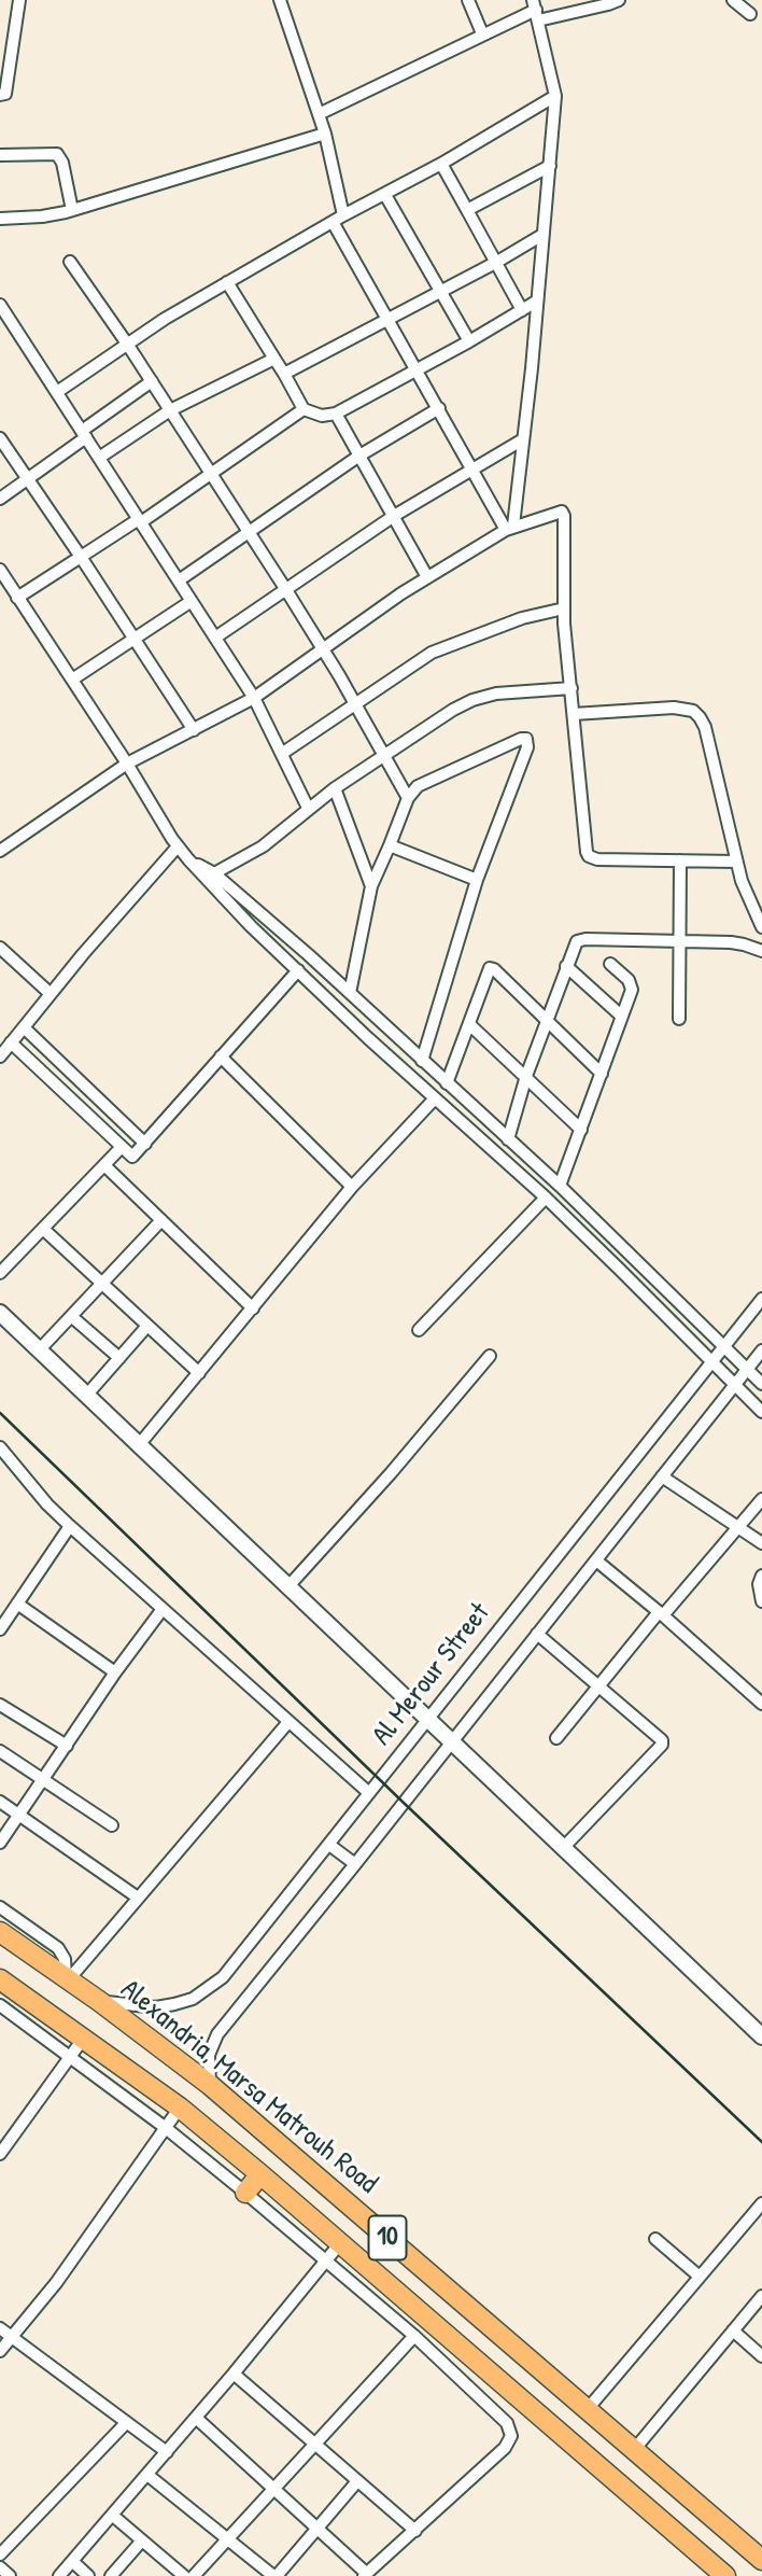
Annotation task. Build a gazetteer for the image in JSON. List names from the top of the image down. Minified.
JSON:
{"streets":{"main road":["Alexandria, Marsa Matrouh Road","10"],"street":["Al Merour Street"]},"crossings":[["Al Merour Street","Alexandria, Marsa Matrouh Road"]]}
